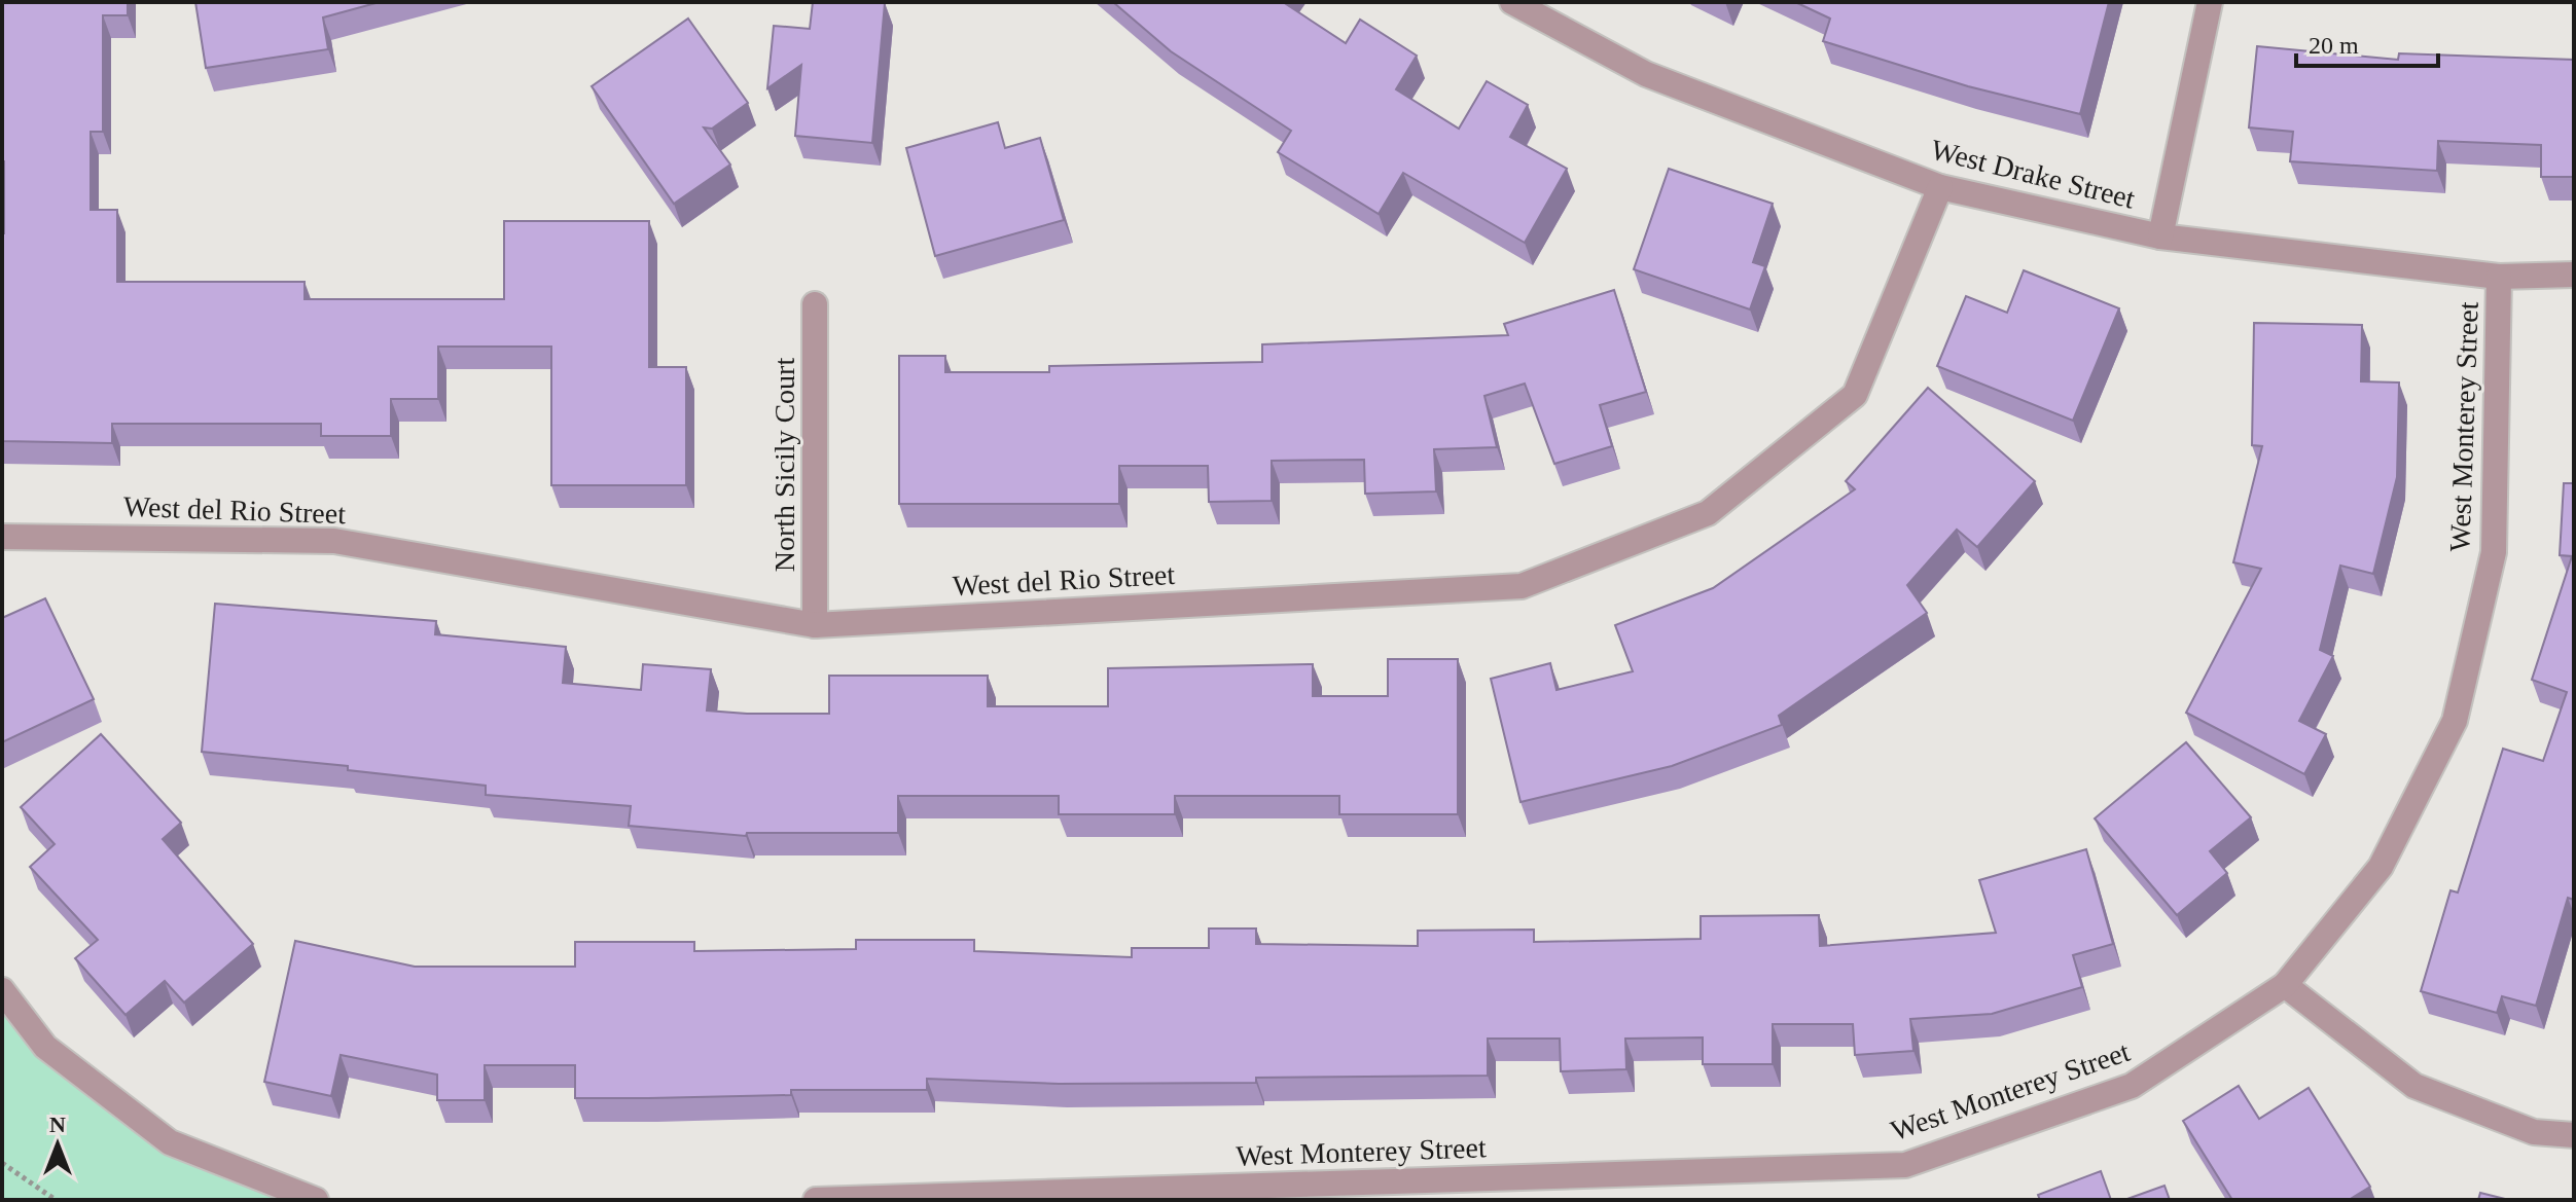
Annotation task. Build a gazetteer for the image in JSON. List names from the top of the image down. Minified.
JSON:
{"streets":{"street":["West Drake Street","West Monterey Street","North Sicily Court","West del Rio Street"]},"crossings":[["West Drake Street","West Monterey Street"],["West Drake Street","West del Rio Street"],["North Sicily Court","West del Rio Street"]],"scale_bar":"20 m","north":"top"}
